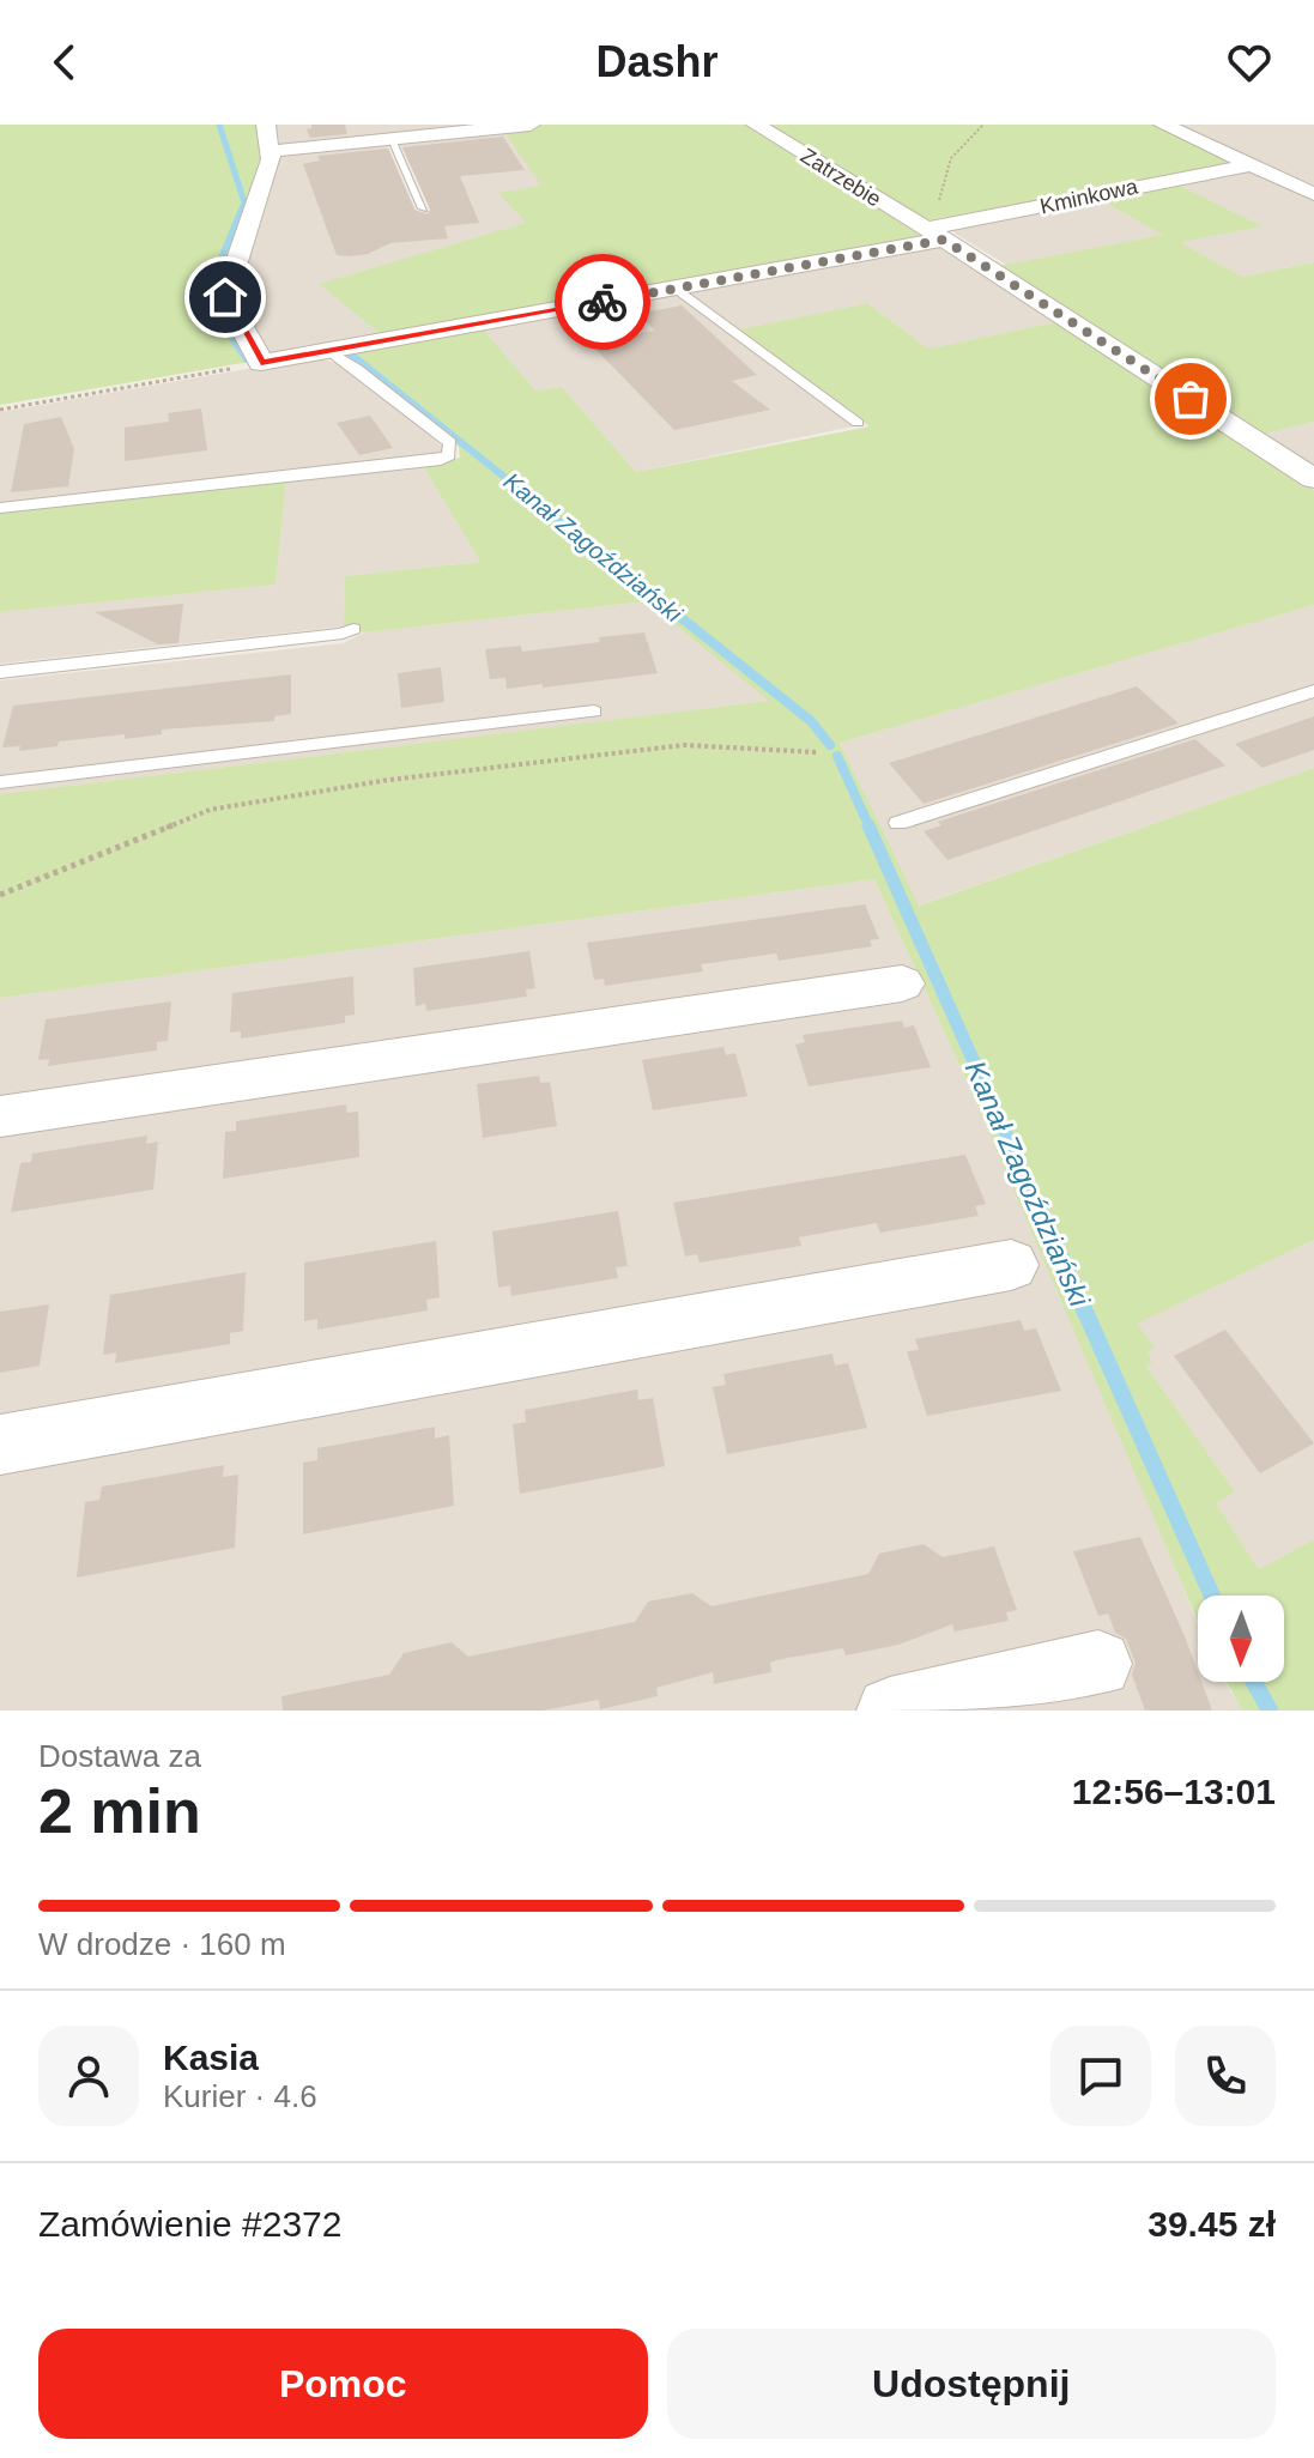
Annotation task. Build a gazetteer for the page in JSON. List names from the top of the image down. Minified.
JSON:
{"streets":{"street":["Zatrzebie","Kminkowa"]},"crossings":[["Zatrzebie","Kminkowa"]],"water":["Kanał Zagoździański"],"north":"bottom","page":{"header":"Dashr","heading":["2 min","Dostawa za","12:56–13:01"],"panel":["Kasia","Kurier · 4.6","Zamówienie #2372","39.45 zł"],"bar":"W drodze · 160 m","buttons":["Pomoc","Udostępnij"]}}
